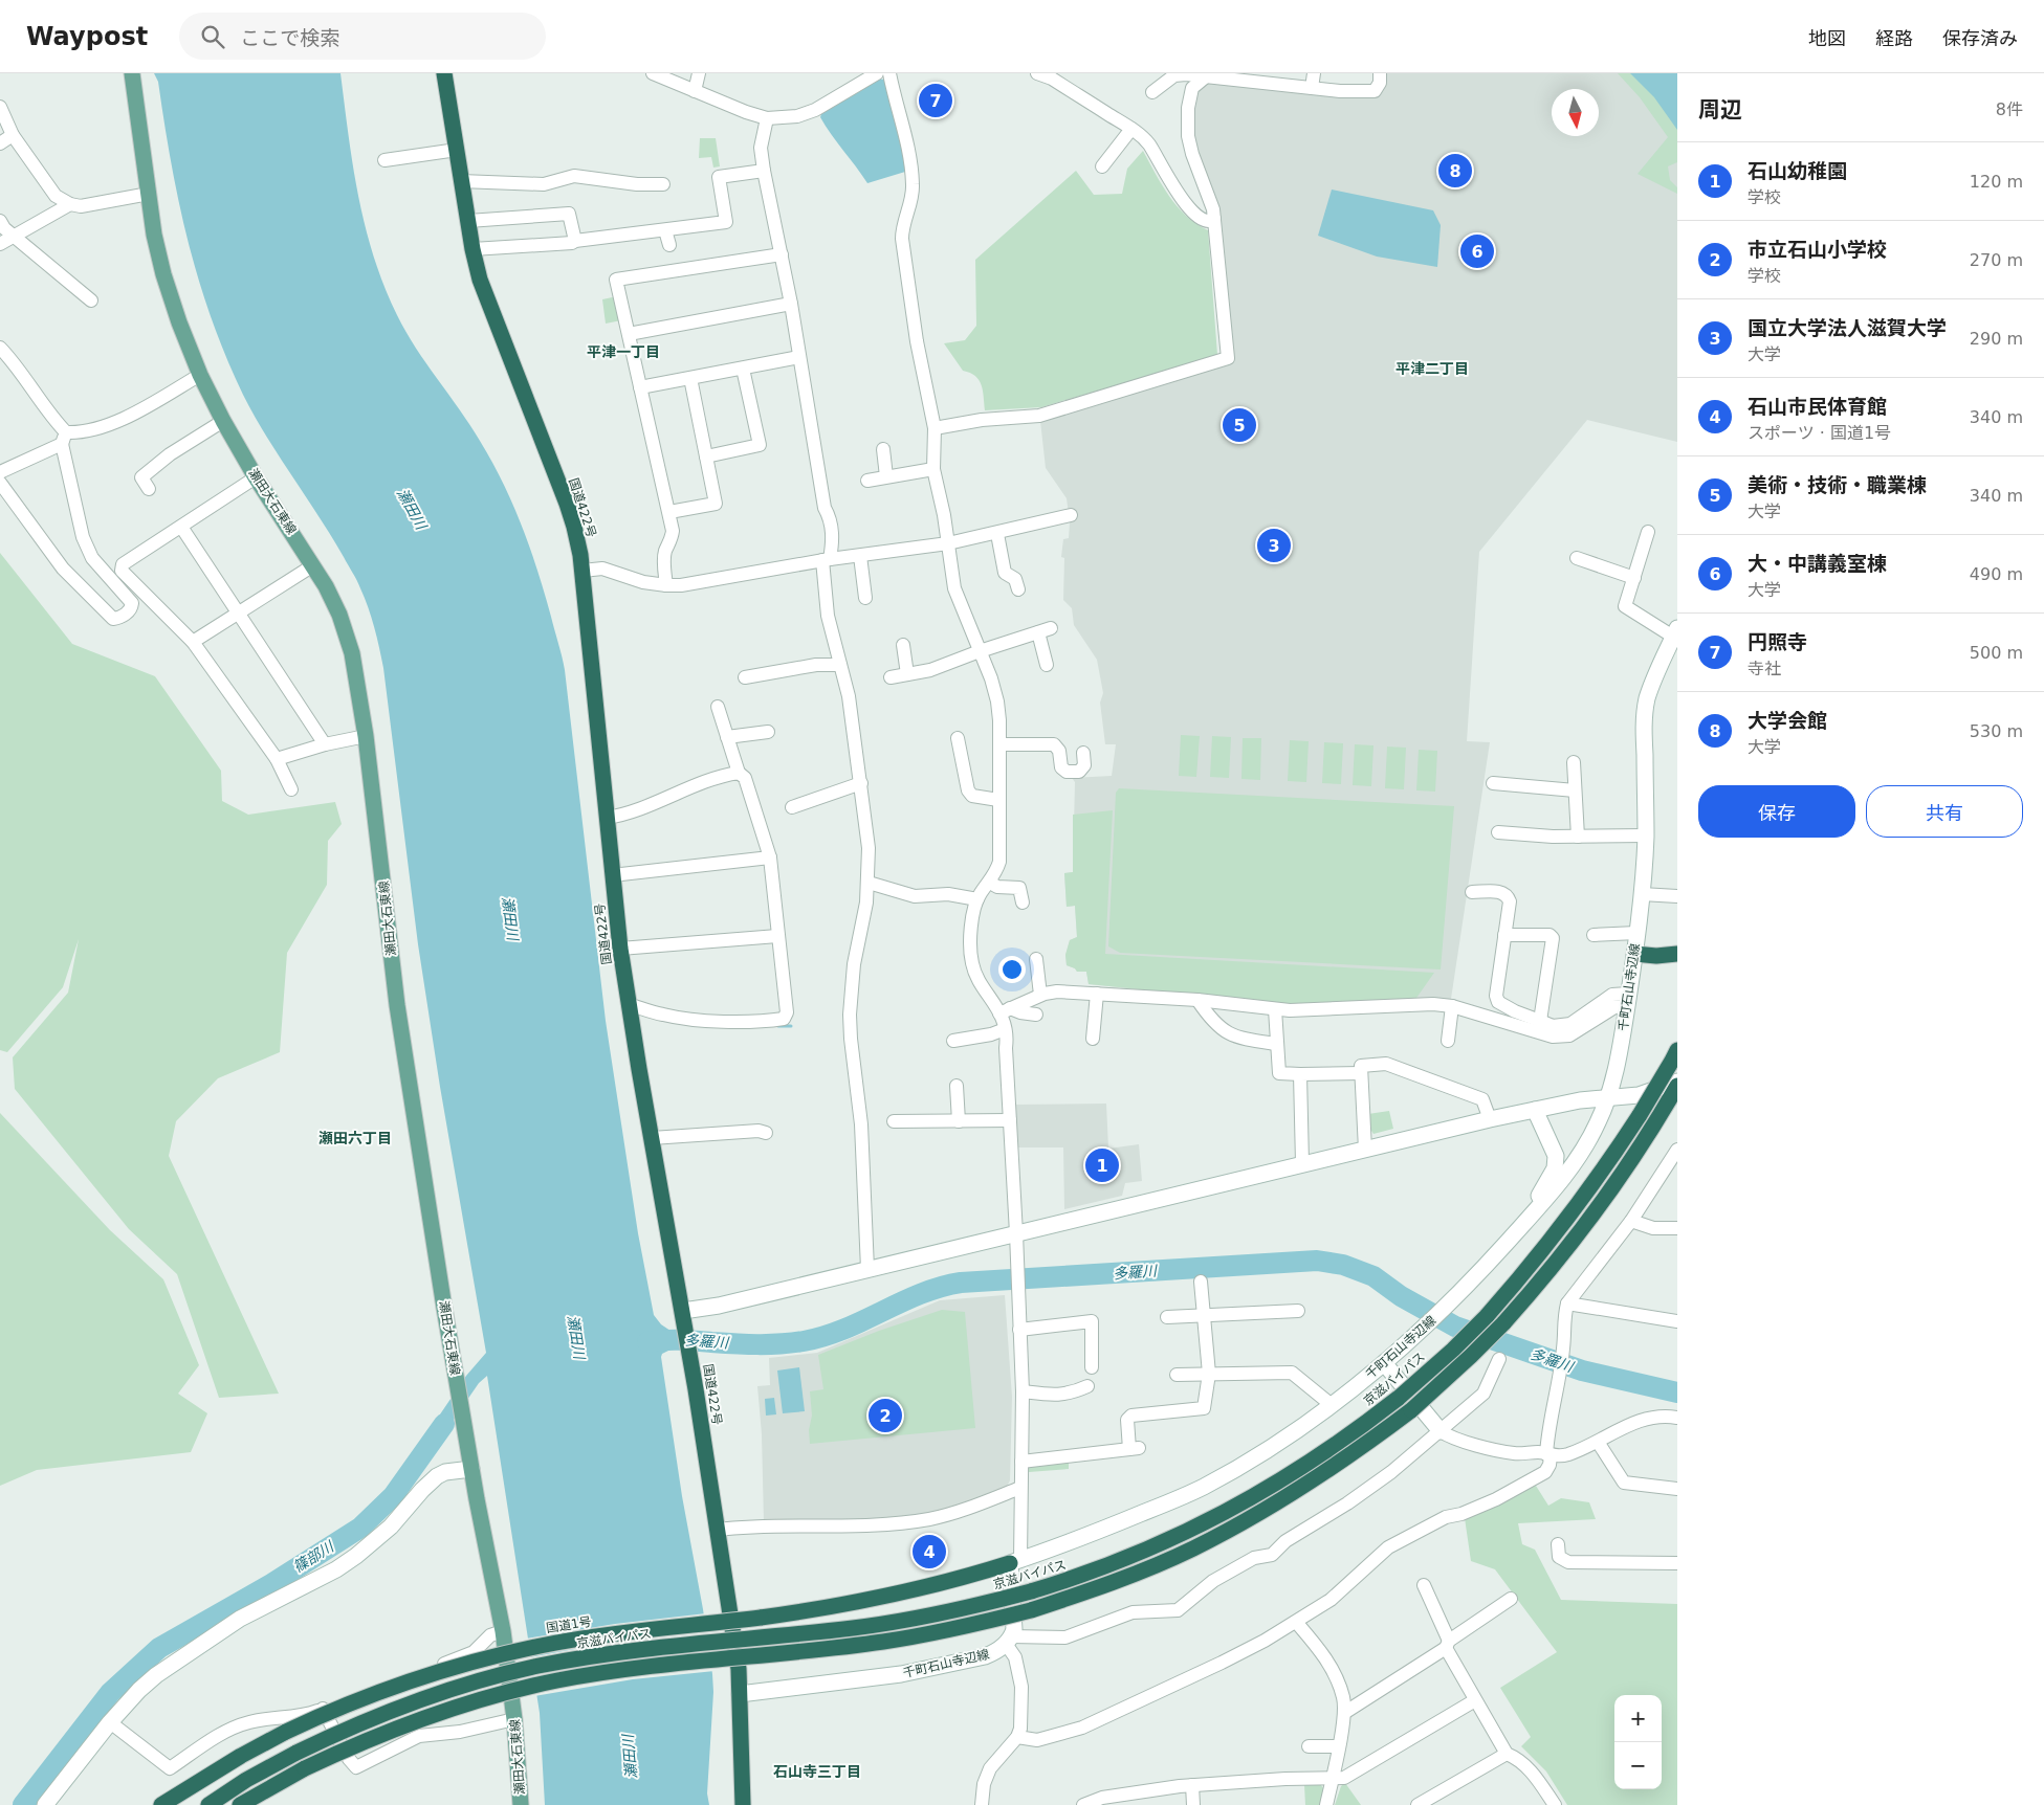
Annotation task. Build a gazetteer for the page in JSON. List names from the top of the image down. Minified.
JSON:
{"streets":{"highway":["国道422号","京滋バイパス","国道1号"],"main road":["瀬田大石東線","千町石山寺辺線"]},"crossings":[["国道422号","千町石山寺辺線"],["千町石山寺辺線","国道1号"]],"districts":["平津一丁目","平津二丁目","瀬田六丁目","石山寺三丁目"],"water":["瀬田川","多羅川","篠部川"],"north":"bottom","page":{"header":"Waypost","search":"ここで検索","nav":["地図","経路","保存済み"],"heading":["周辺","8件"],"pins":["7","8","6","5","3","1","2","4"],"list":[{"mark":"1","name":"石山幼稚園","note":"学校","value":"120 m"},{"mark":"2","name":"市立石山小学校","note":"学校","value":"270 m"},{"mark":"3","name":"国立大学法人滋賀大学","note":"大学","value":"290 m"},{"mark":"4","name":"石山市民体育館","note":"スポーツ · 国道1号","value":"340 m"},{"mark":"5","name":"美術・技術・職業棟","note":"大学","value":"340 m"},{"mark":"6","name":"大・中講義室棟","note":"大学","value":"490 m"},{"mark":"7","name":"円照寺","note":"寺社","value":"500 m"},{"mark":"8","name":"大学会館","note":"大学","value":"530 m"}],"buttons":["保存","共有"],"map_buttons":["+","−"]}}
